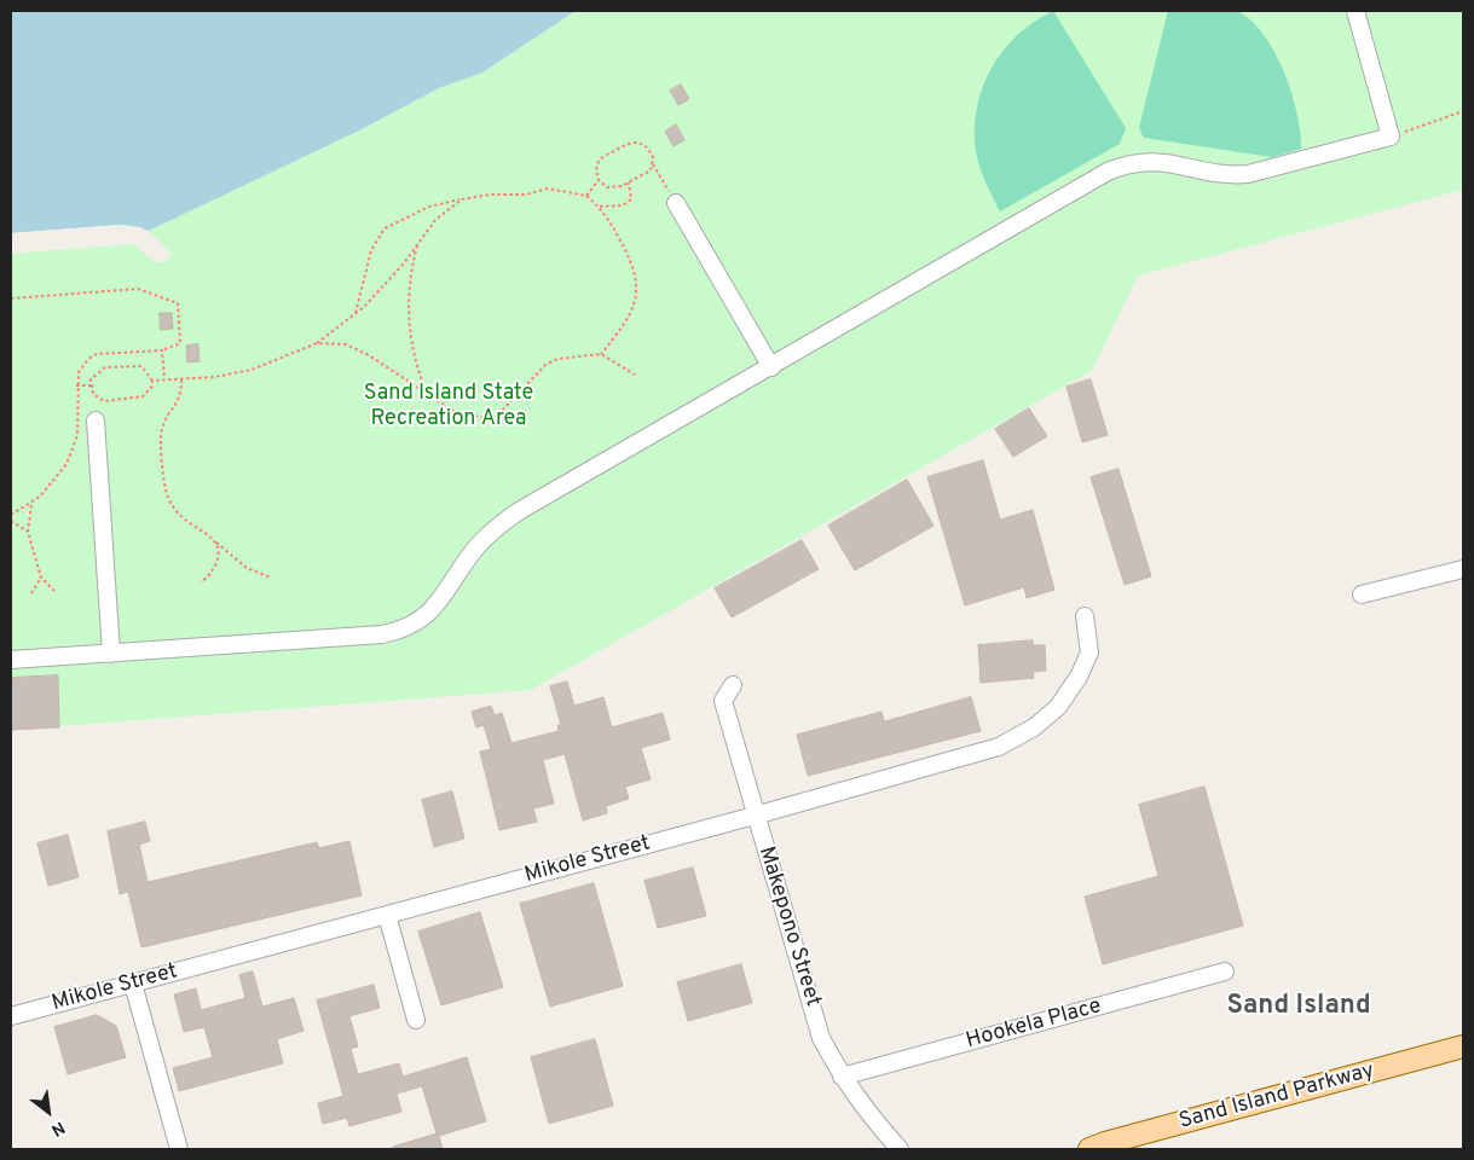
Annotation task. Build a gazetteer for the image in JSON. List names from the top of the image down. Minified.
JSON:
{"streets":{"main road":["Sand Island Parkway"],"street":["Mikole Street","Makepono Street","Hookela Place"]},"crossings":[["Mikole Street","Makepono Street"],["Makepono Street","Hookela Place"]],"districts":["Sand Island"],"parks":["Sand Island State Recreation Area"],"north":"bottom right"}
